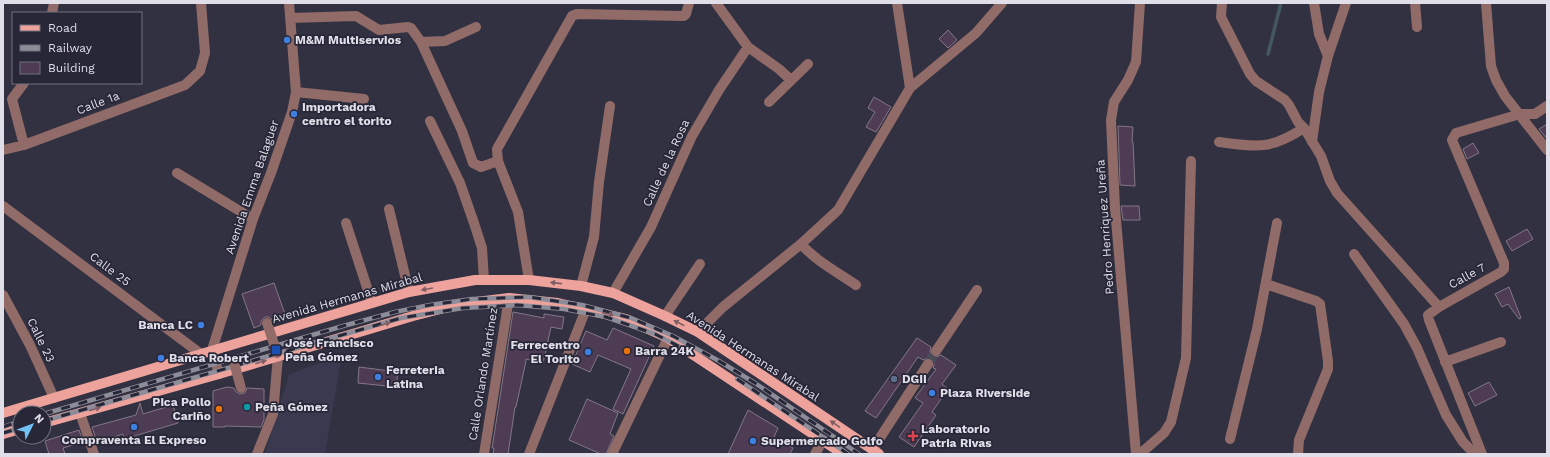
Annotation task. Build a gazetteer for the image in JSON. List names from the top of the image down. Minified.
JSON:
{"streets":{"main road":["Avenida Hermanas Mirabal"],"street":["Calle 1a","Calle de la Rosa","Avenida Emma Balaguer","Pedro Henriquez Ureña","Calle 25","Calle 7","Calle 23","Calle Orlando Martínez"]},"crossings":[["Calle de la Rosa","Avenida Hermanas Mirabal"],["Avenida Emma Balaguer","Avenida Hermanas Mirabal"],["Calle 25","Avenida Hermanas Mirabal"],["Avenida Hermanas Mirabal","Calle 23"]],"places":{"other":["M&M Multiservios","Importadora centro el torito","Banca LC","Barra 24K","Ferrecentro El Torito","Banca Robert","Ferreteria Latina","DGII","Plaza Riverside","Peña Gómez","Pica Pollo Cariño","Compraventa El Expreso","Supermercado Golfo"],"transit":["José Francisco Peña Gómez"],"health":["Laboratorio Patria Rivas"]},"legend":["Road","Railway","Building"],"north":"top right"}
